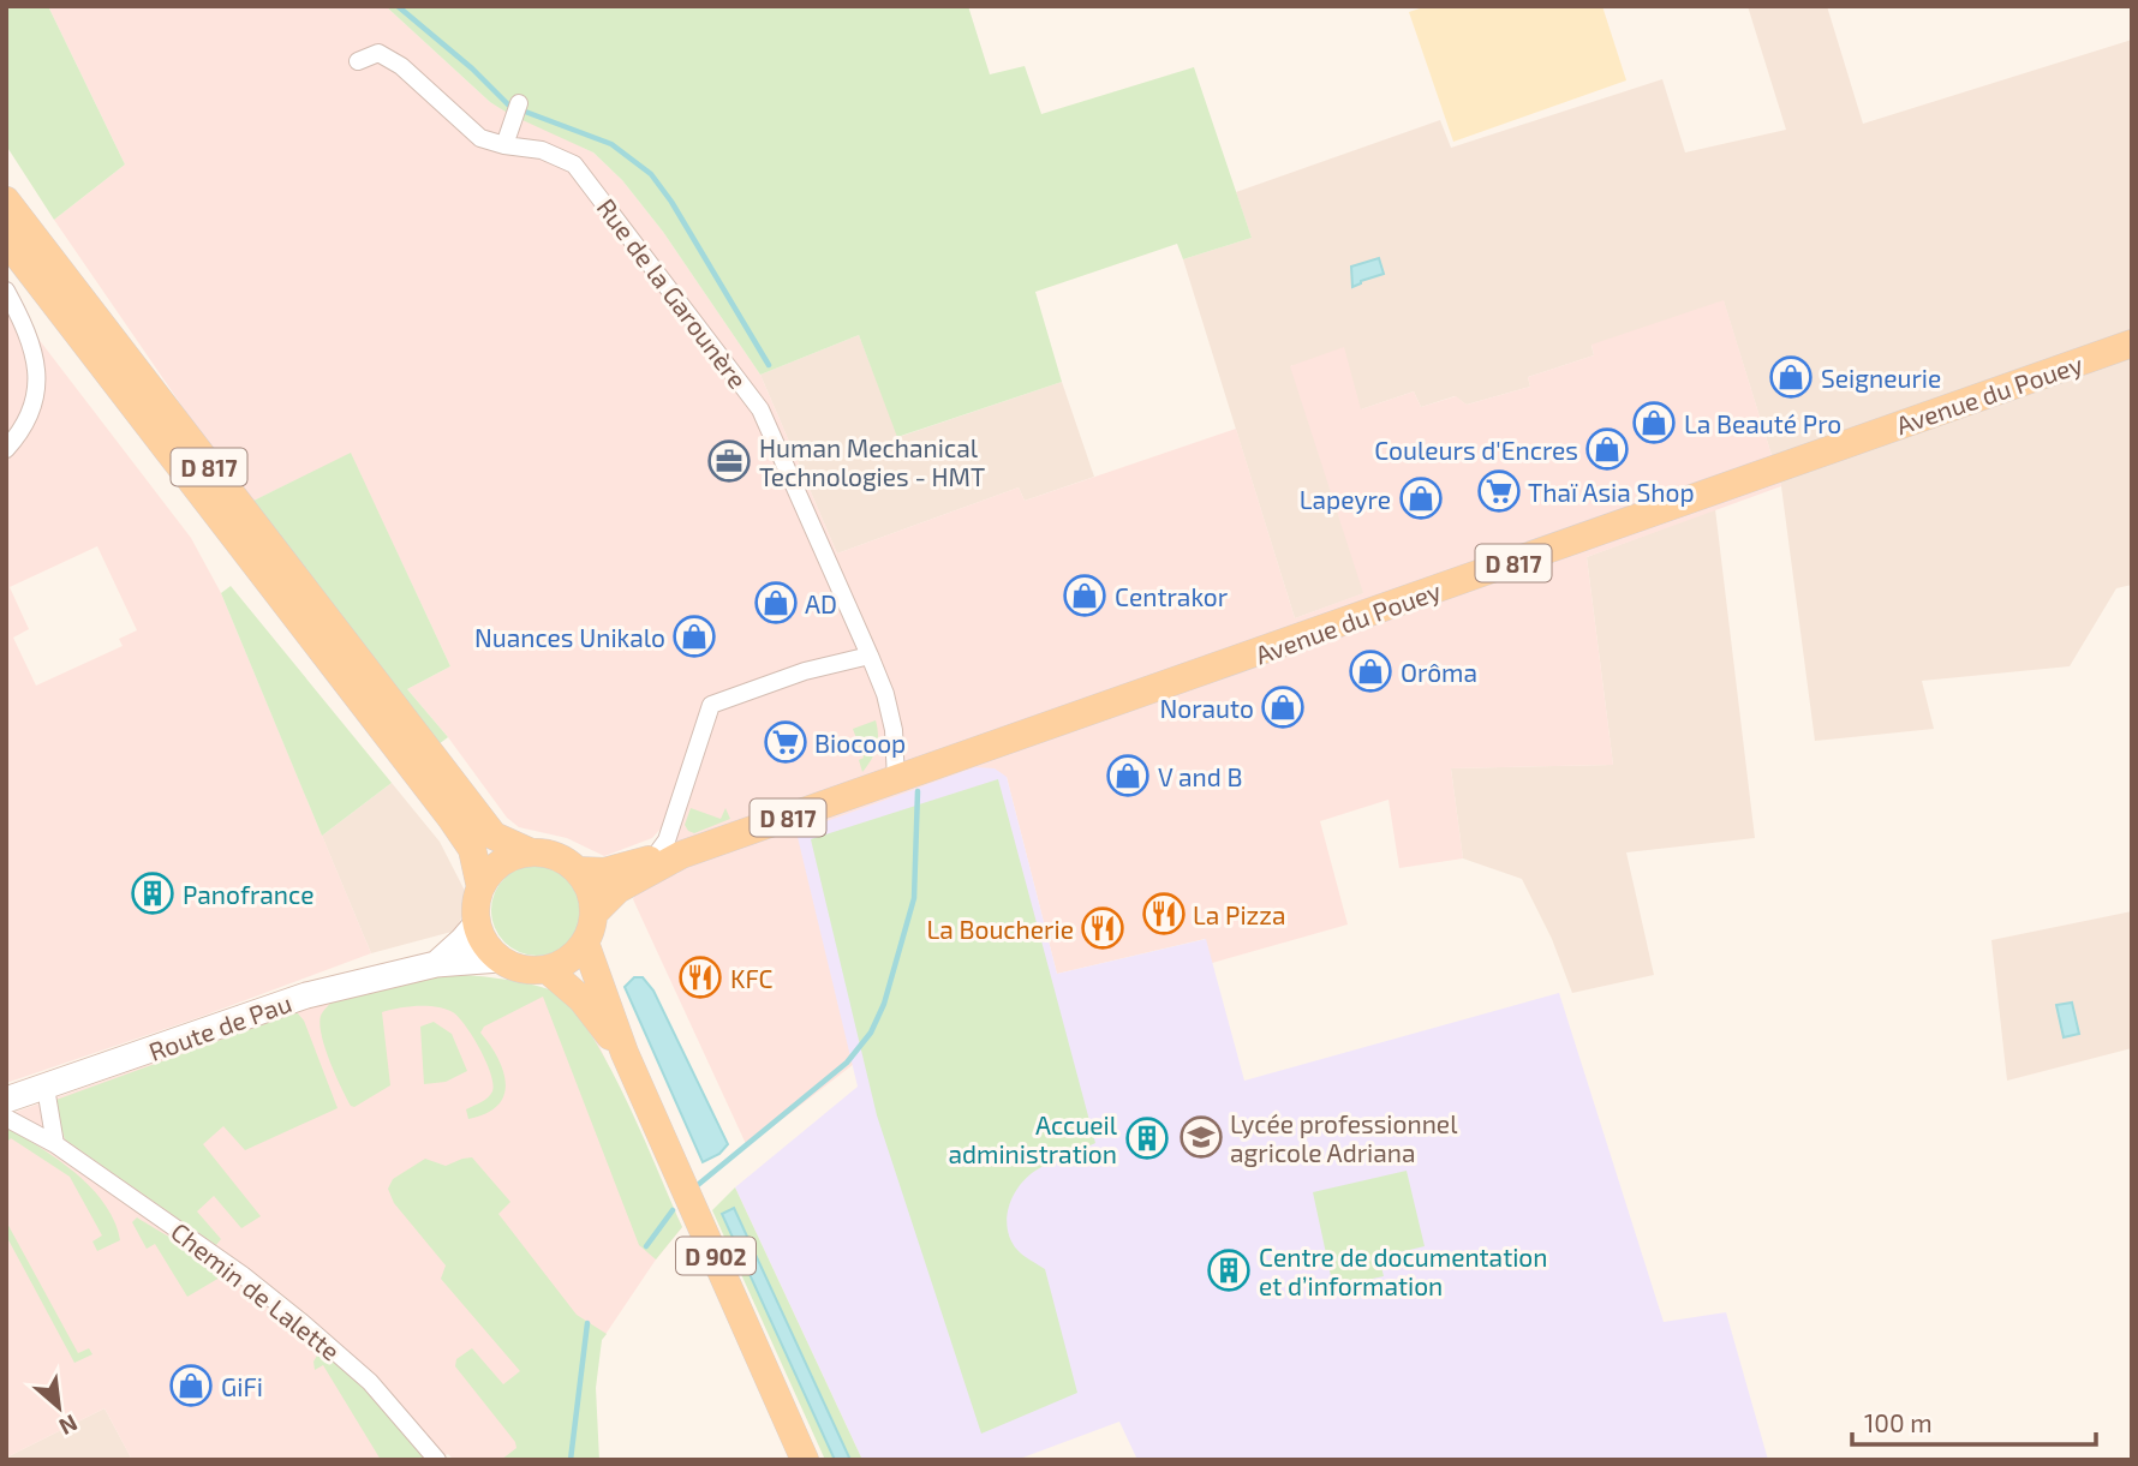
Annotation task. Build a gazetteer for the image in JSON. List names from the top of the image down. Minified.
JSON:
{"streets":{"main road":["Avenue du Pouey","D 817","Route de Pau","D 902"],"street":["Rue de la Garounère","Chemin de Lalette"]},"crossings":[["Rue de la Garounère","Avenue du Pouey"],["Rue de la Garounère","D 817"],["Avenue du Pouey","D 817"],["D 817","Route de Pau"],["D 817","D 902"],["Route de Pau","D 902"]],"places":{"shop":["Seigneurie","La Beauté Pro","Couleurs d'Encres","Lapeyre","Centrakor","AD","Nuances Unikalo","Orôma","Norauto","V and B","GiFi"],"office":["Human Mechanical Technologies - HMT"],"supermarket":["Thaï Asia Shop","Biocoop"],"building":["Panofrance","Accueil administration","Centre de documentation et d’information"],"restaurant":["La Pizza","La Boucherie","KFC"],"school or university":["Lycée professionnel agricole Adriana"]},"scale_bar":"100 m","north":"bottom right"}
